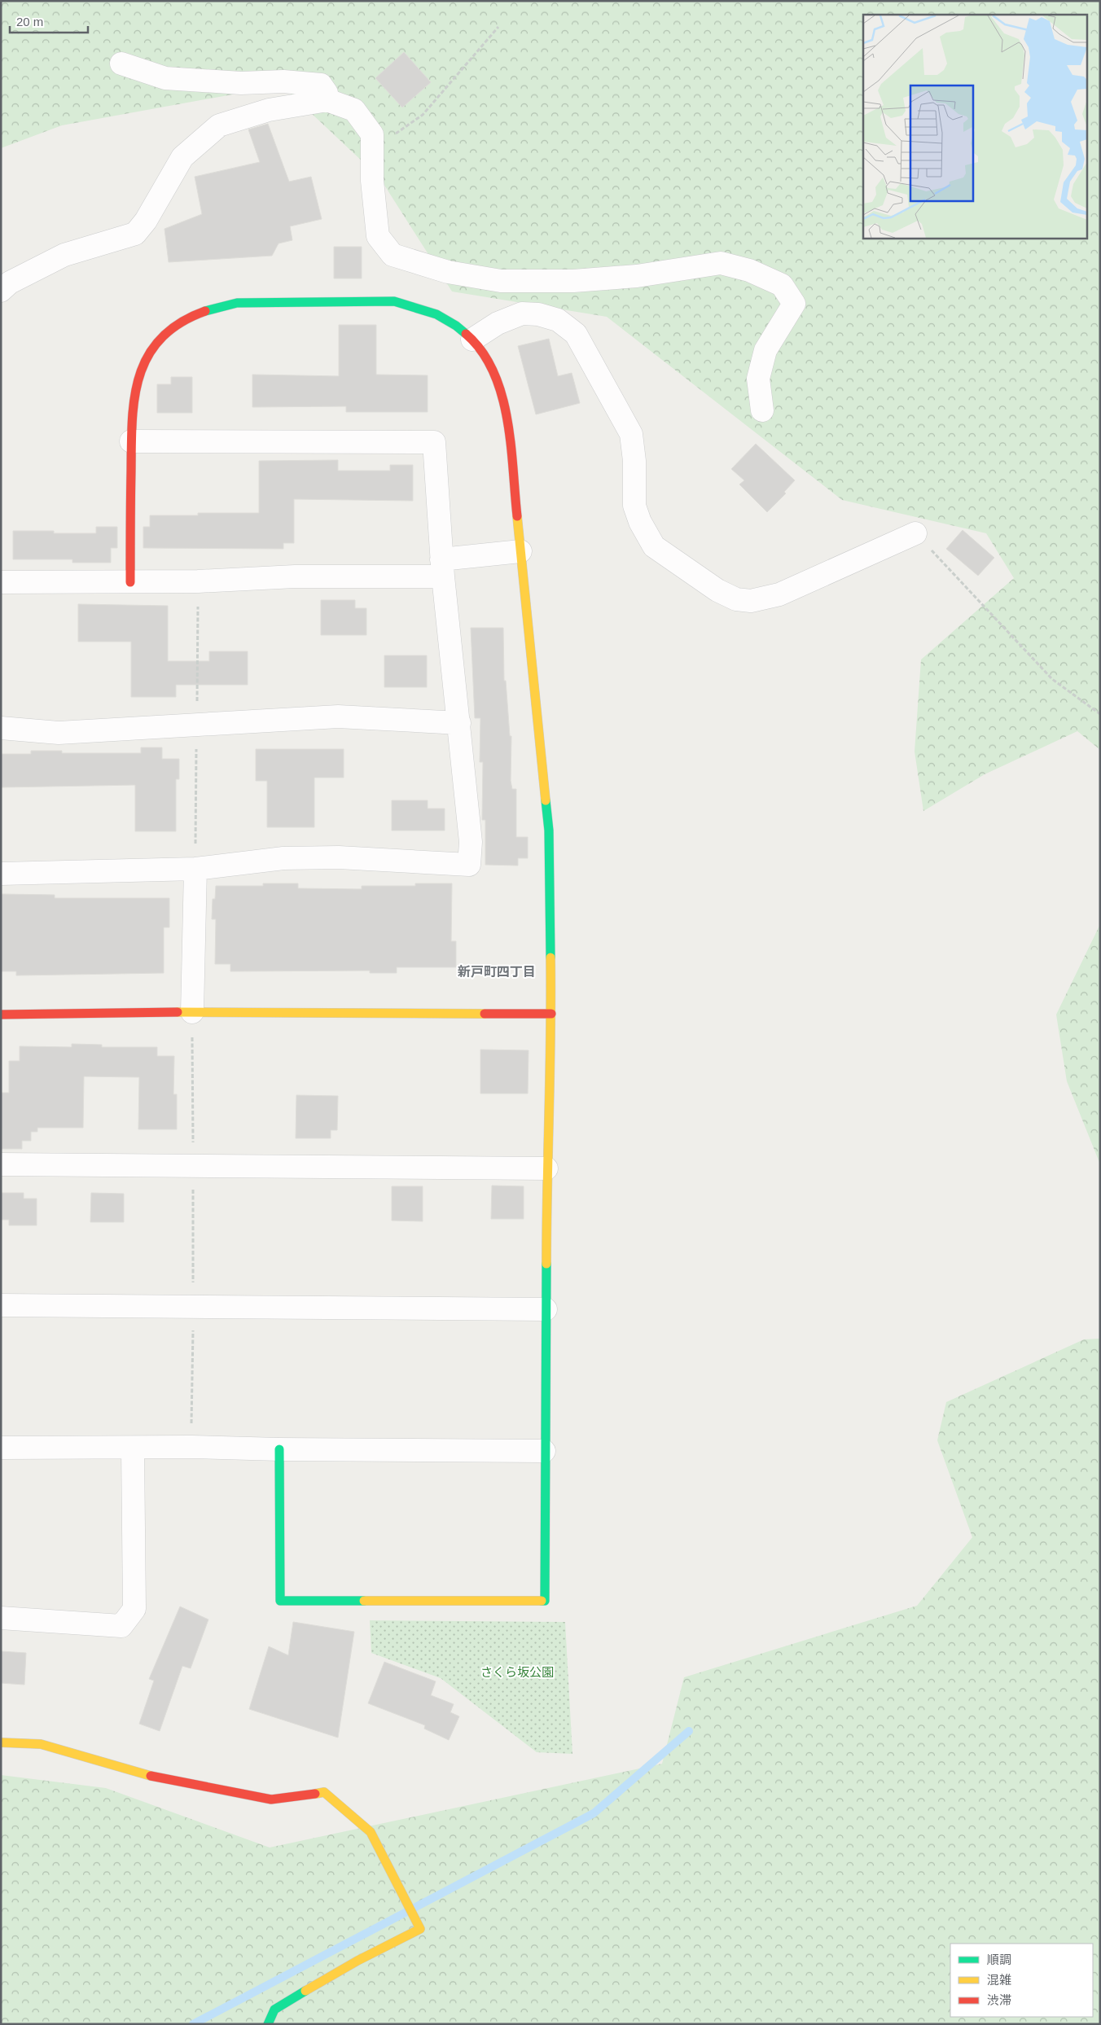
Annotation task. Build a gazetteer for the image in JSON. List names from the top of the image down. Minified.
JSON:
{"districts":["新戸町四丁目"],"parks":["さくら坂公園"],"legend":["順調","混雑","渋滞"],"scale_bar":"20 m"}
